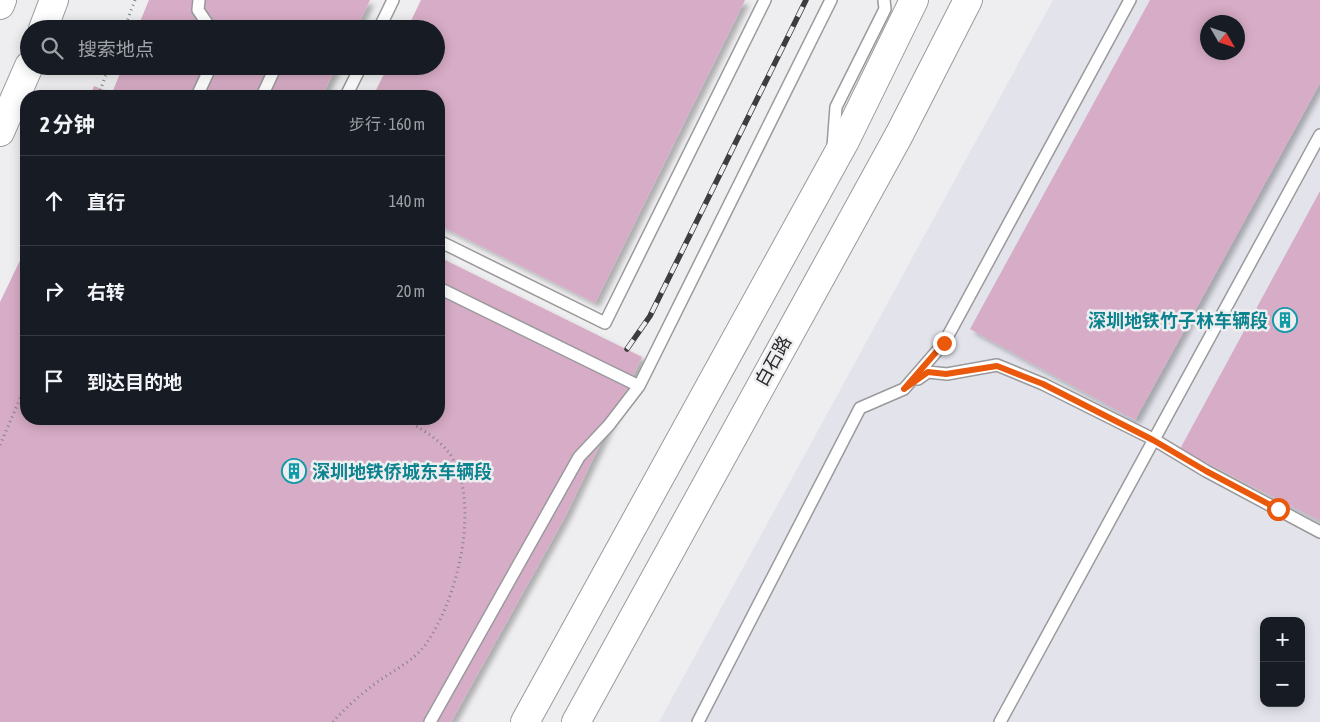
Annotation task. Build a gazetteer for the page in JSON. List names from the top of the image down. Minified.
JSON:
{"streets":{"main road":["白石路"]},"places":{"building":["深圳地铁竹子林车辆段","深圳地铁侨城东车辆段"]},"north":"bottom right","page":{"search":"搜索地点","heading":["2 分钟","步行 · 160 m"],"list":[["直行","140 m"],["右转","20 m"],"到达目的地"],"map_buttons":["+","−"]}}
